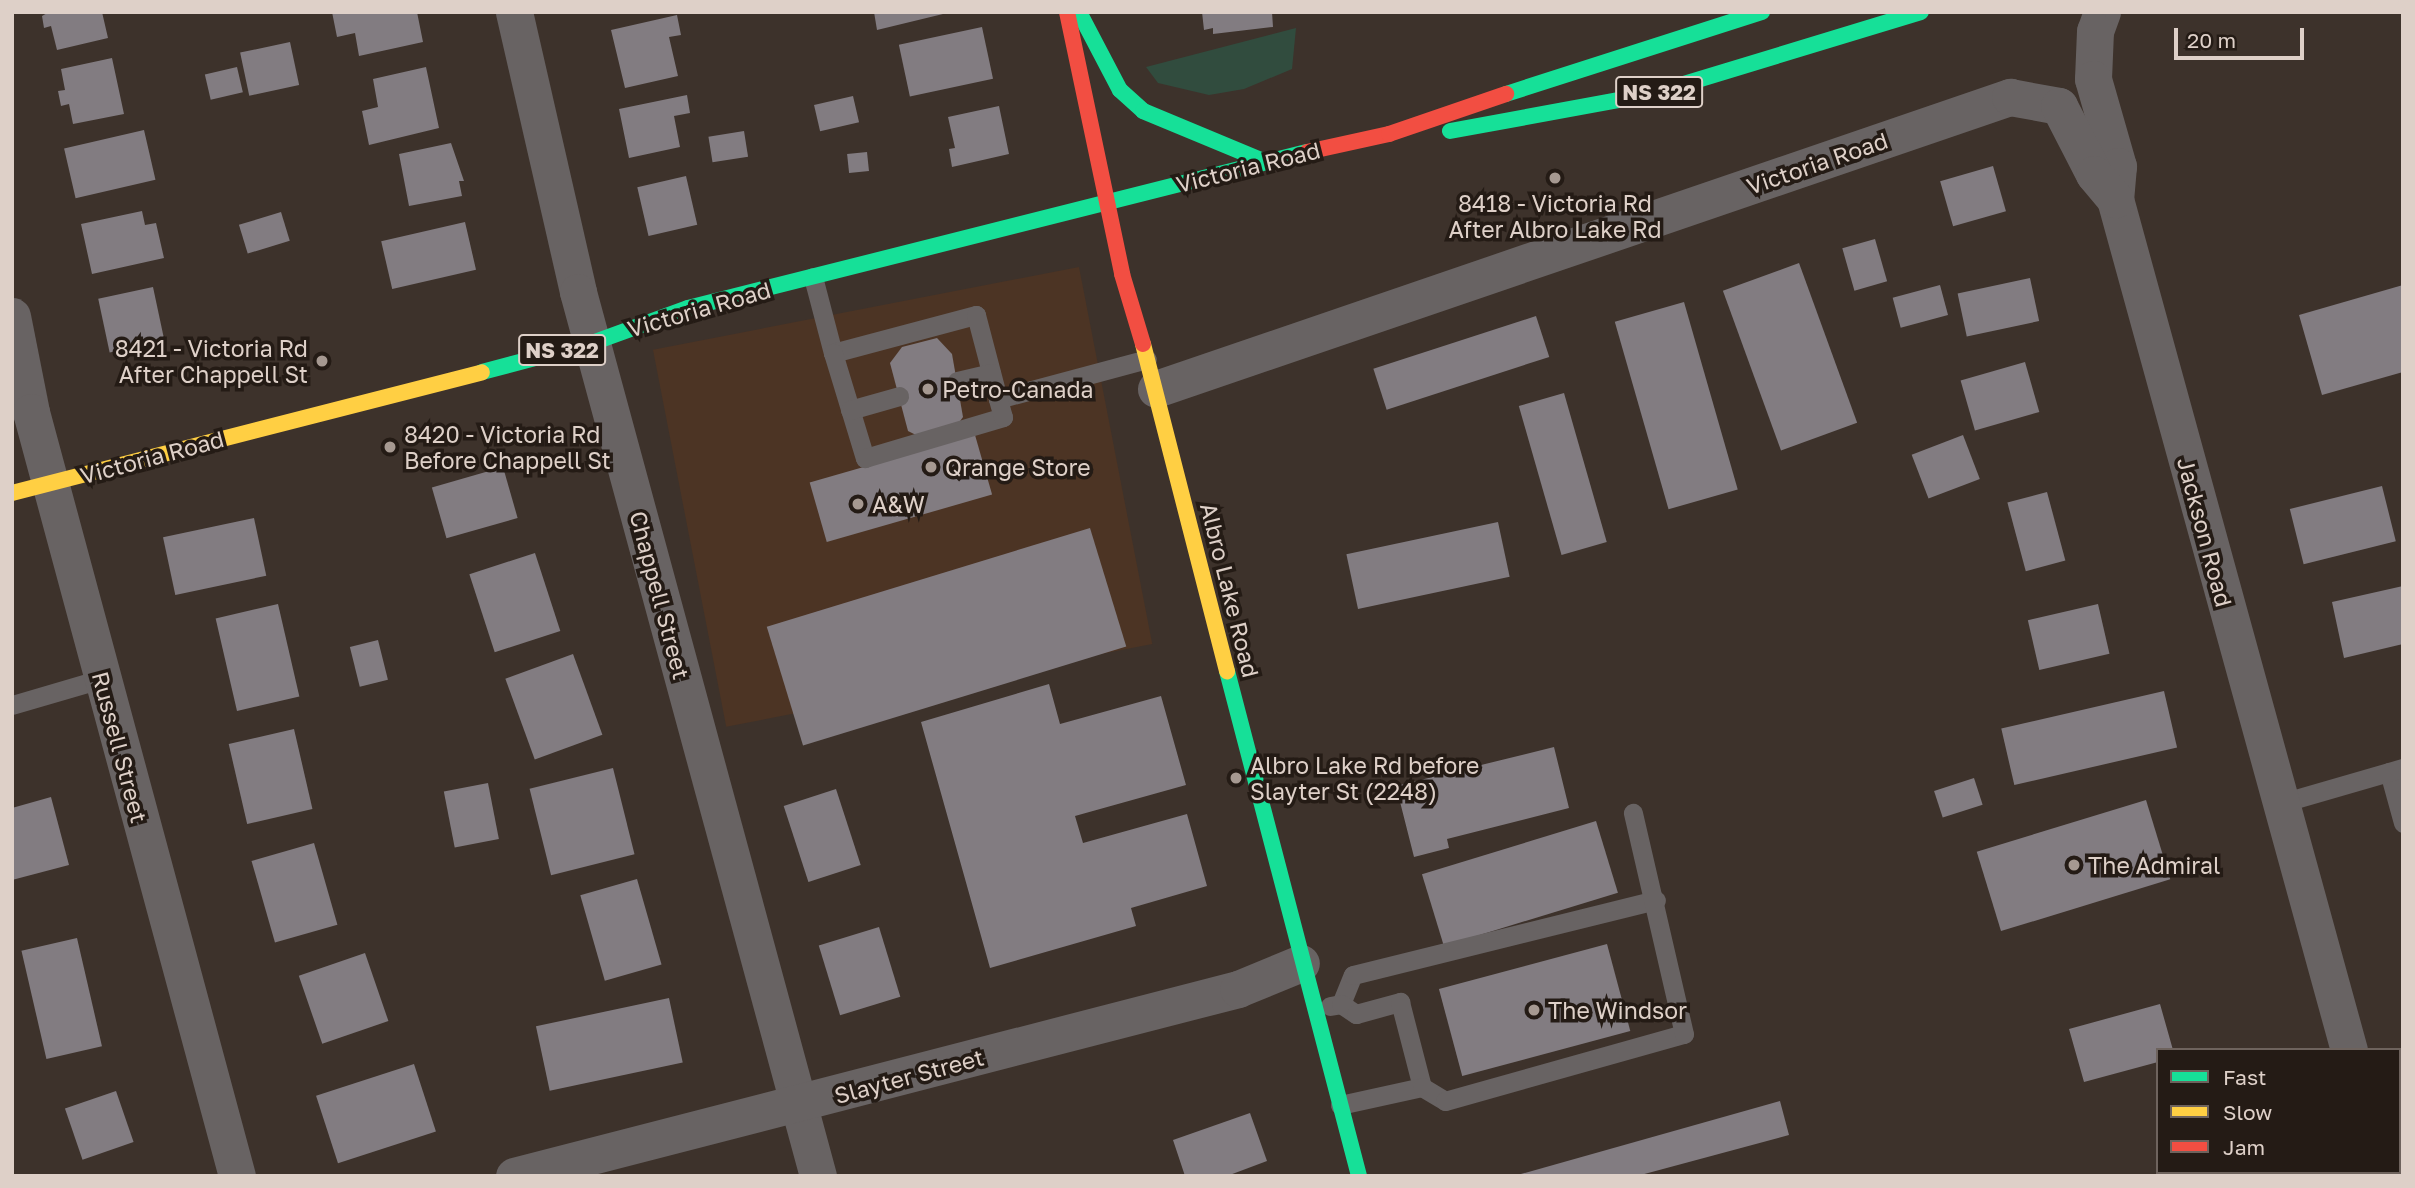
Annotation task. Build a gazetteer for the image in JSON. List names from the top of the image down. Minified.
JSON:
{"streets":{"main road":["NS 322","Victoria Road","Albro Lake Road"],"street":["Jackson Road","Chappell Street","Russell Street","Slayter Street"]},"crossings":[["Victoria Road","Jackson Road"],["Victoria Road","Albro Lake Road"],["Victoria Road","Chappell Street"],["Victoria Road","Russell Street"],["Albro Lake Road","Slayter Street"],["Chappell Street","Slayter Street"]],"places":["8418 - Victoria Rd After Albro Lake Rd","8421 - Victoria Rd After Chappell St","Petro-Canada","8420 - Victoria Rd Before Chappell St","Qrange Store","A&W","Albro Lake Rd before Slayter St (2248)","The Admiral","The Windsor"],"legend":["Fast","Slow","Jam"],"scale_bar":"20 m"}
